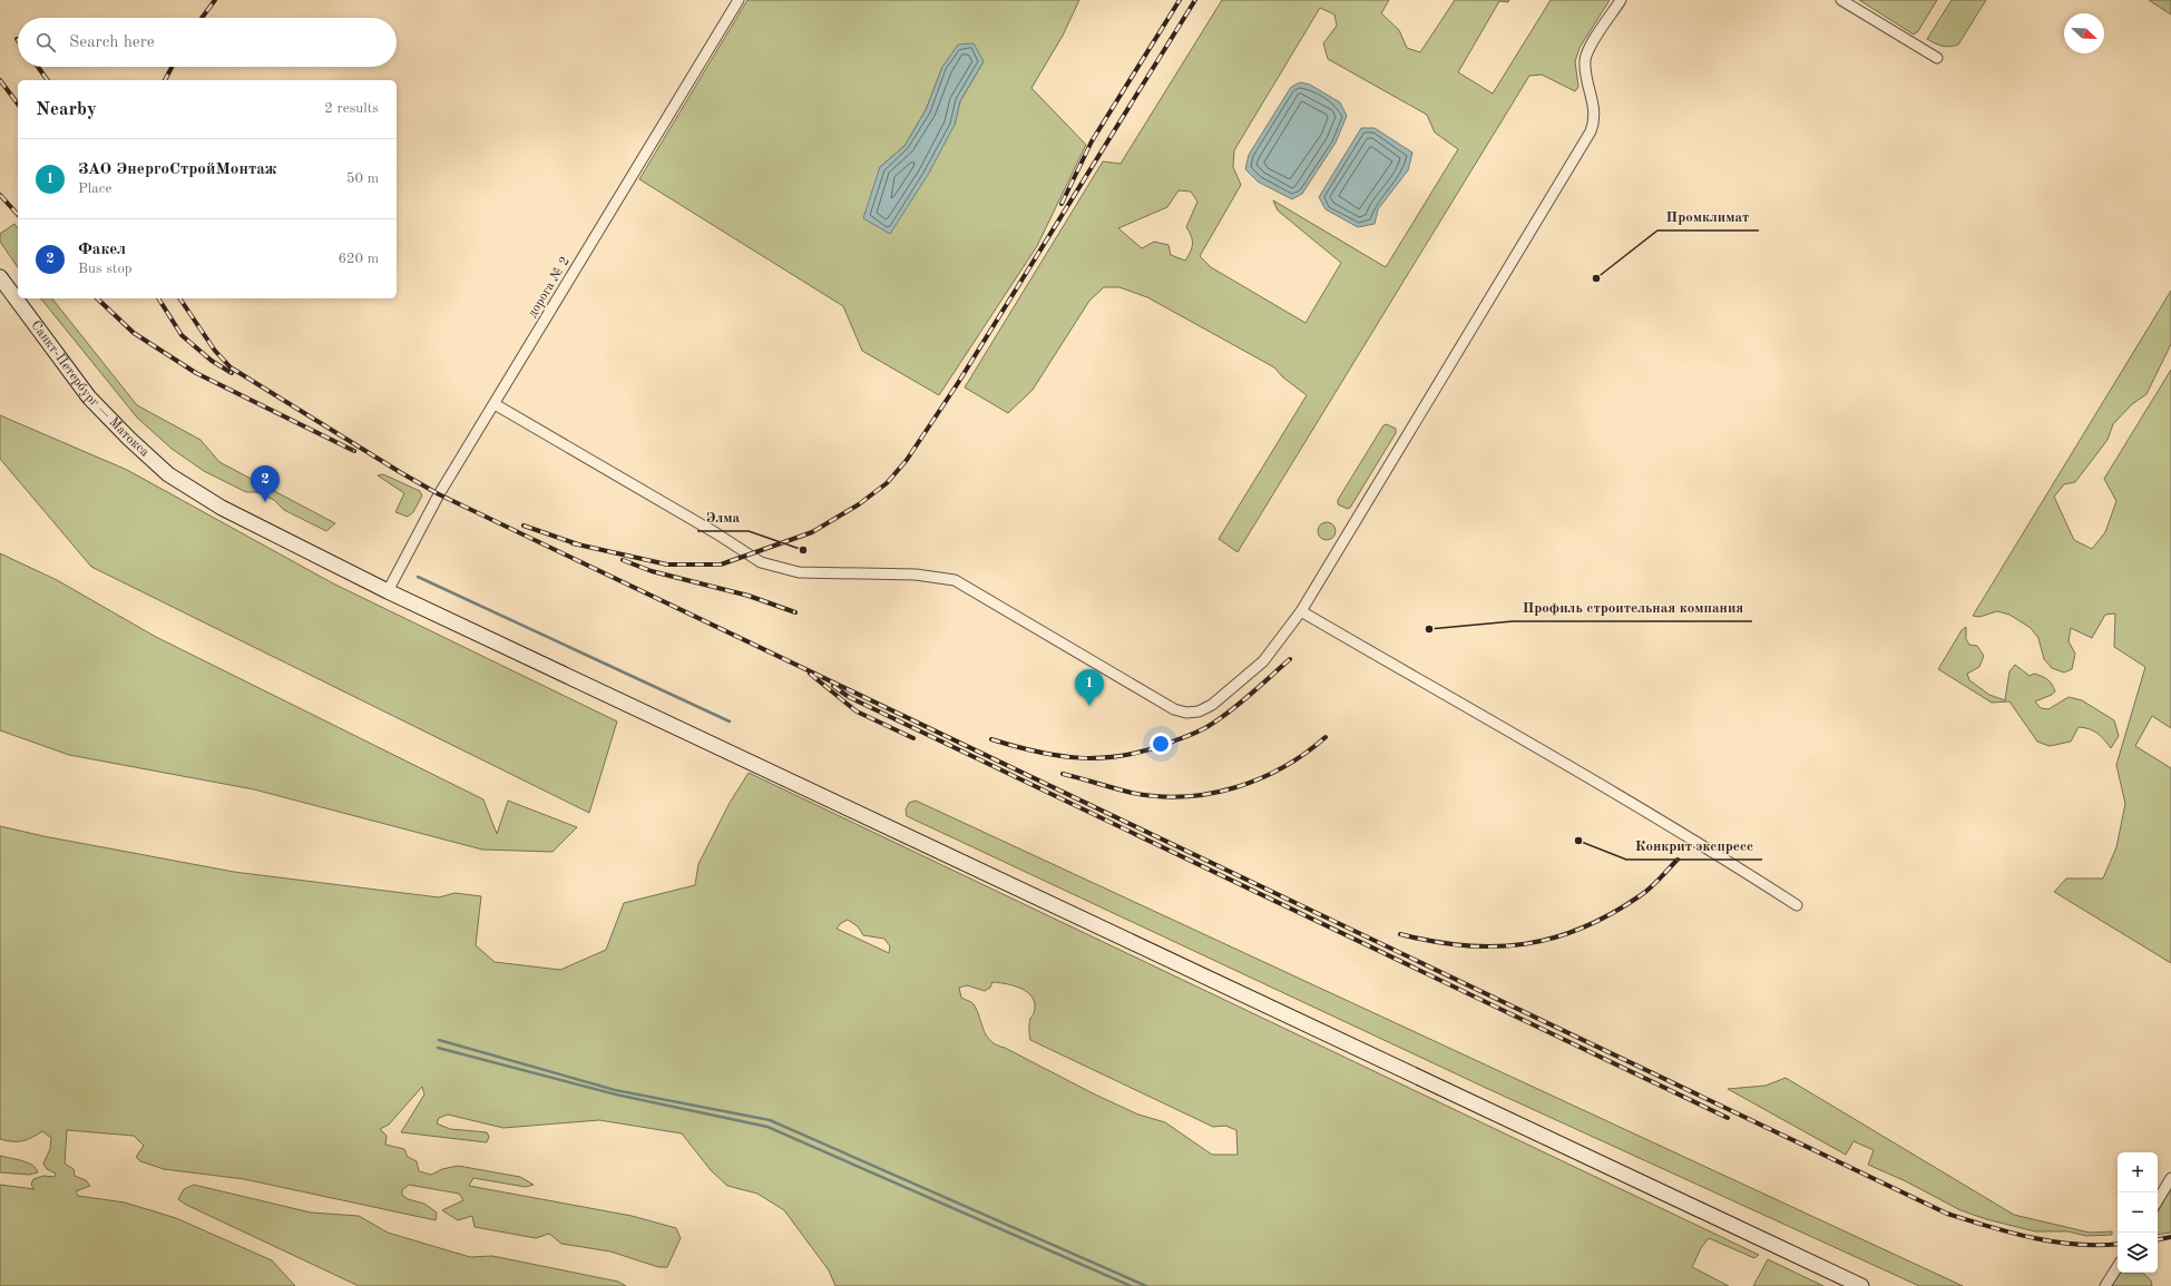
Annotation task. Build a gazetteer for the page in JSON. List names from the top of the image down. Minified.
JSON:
{"streets":{"main road":["Санкт-Петербург — Матокса"],"street":["дорога № 2"]},"crossings":[["дорога № 2","Санкт-Петербург — Матокса"]],"places":["Промклимат","Элма","Профиль строительная компания","Конкрит экспресс"],"north":"bottom right","page":{"search":"Search here","heading":["Nearby","2 results"],"list":[{"mark":"1","name":"ЗАО ЭнергоСтройМонтаж","note":"Place","value":"50 m"},{"mark":"2","name":"Факел","note":"Bus stop","value":"620 m"}],"pins":["2","1"],"map_buttons":["+","−"]}}
